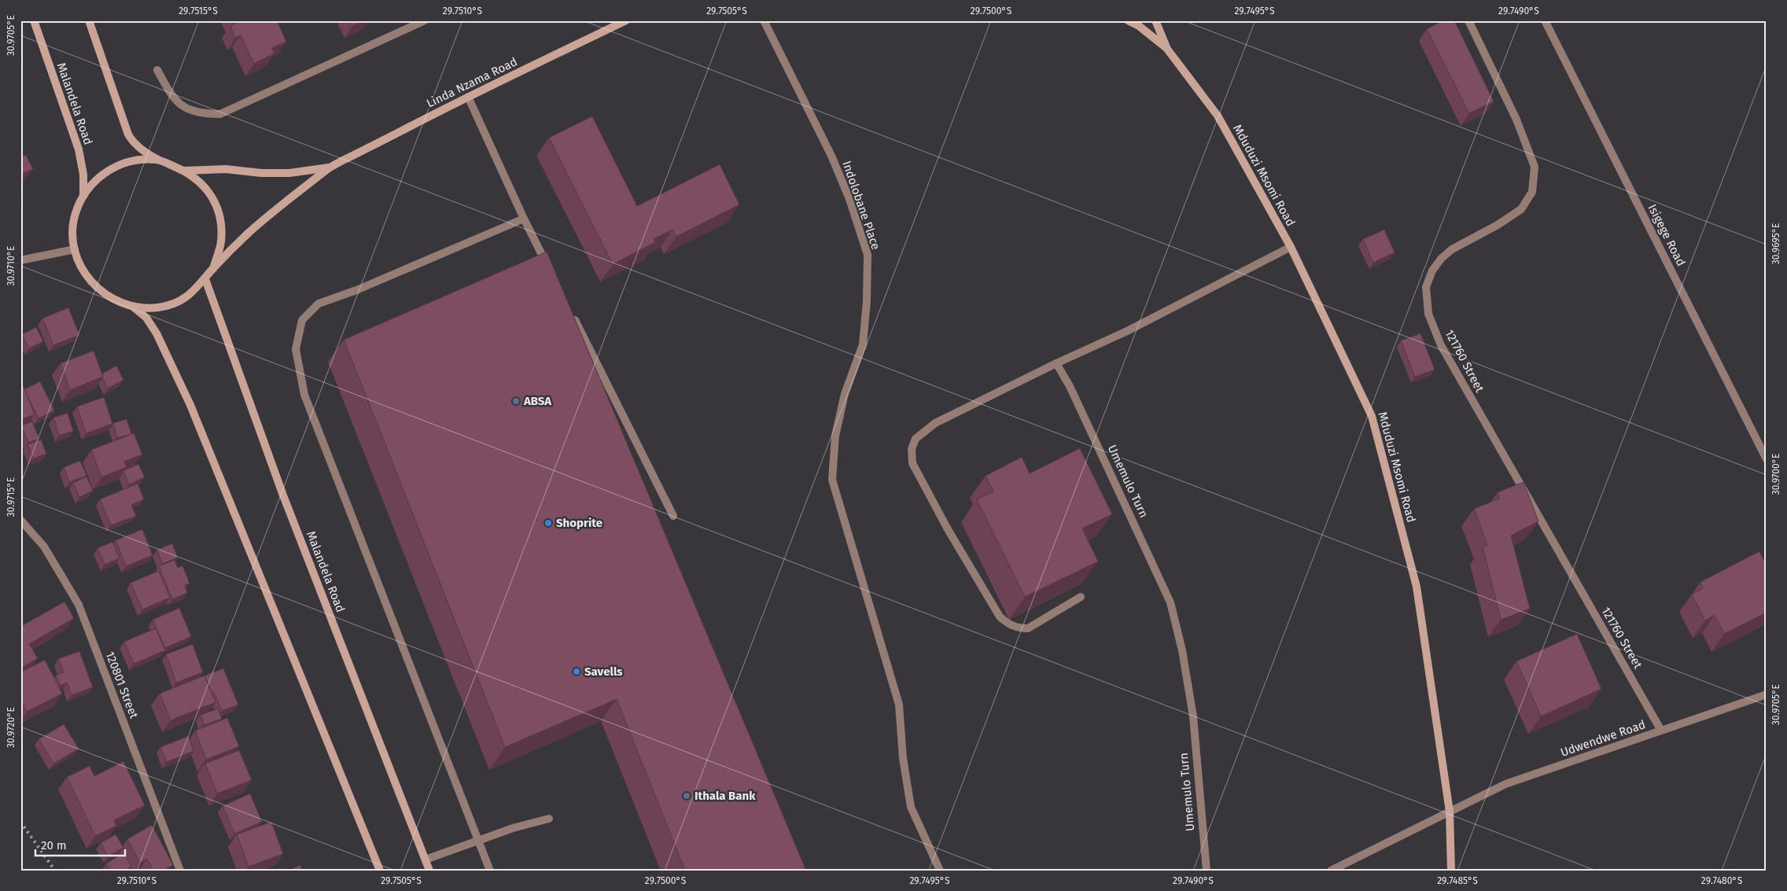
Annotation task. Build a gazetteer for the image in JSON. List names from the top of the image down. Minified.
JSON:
{"streets":{"main road":["Linda Nzama Road","Malandela Road","Mduduzi Msomi Road"],"street":["Indolobane Place","Isigege Road","121760 Street","Umemulo Turn","120801 Street","Udwendwe Road"]},"crossings":[["Mduduzi Msomi Road","Udwendwe Road"],["121760 Street","Udwendwe Road"]],"places":["ABSA","Shoprite","Savells","Ithala Bank"],"scale_bar":"20 m","coordinates":["29.7515°S","29.7510°S","29.7505°S","29.7500°S","29.7495°S","29.7490°S","30.9705°E","30.9695°E","30.9710°E","30.9700°E","30.9715°E","30.9720°E","29.7485°S","29.7480°S"]}
